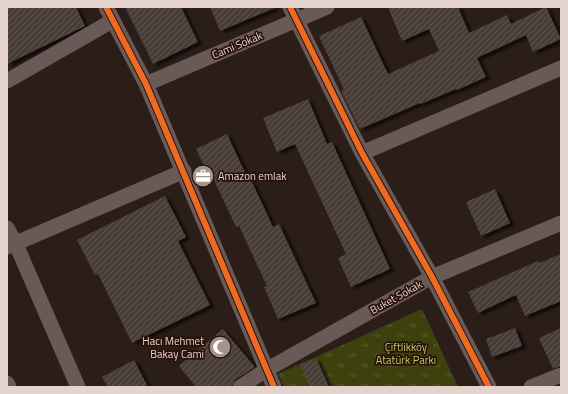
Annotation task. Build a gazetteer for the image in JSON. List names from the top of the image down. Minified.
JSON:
{"streets":{"street":["Cami Sokak","Buket Sokak"]},"parks":["Çiftlikköy Atatürk Parkı"],"places":{"office":["Amazon emlak"],"mosque":["Hacı Mehmet Bakay Cami"]}}
